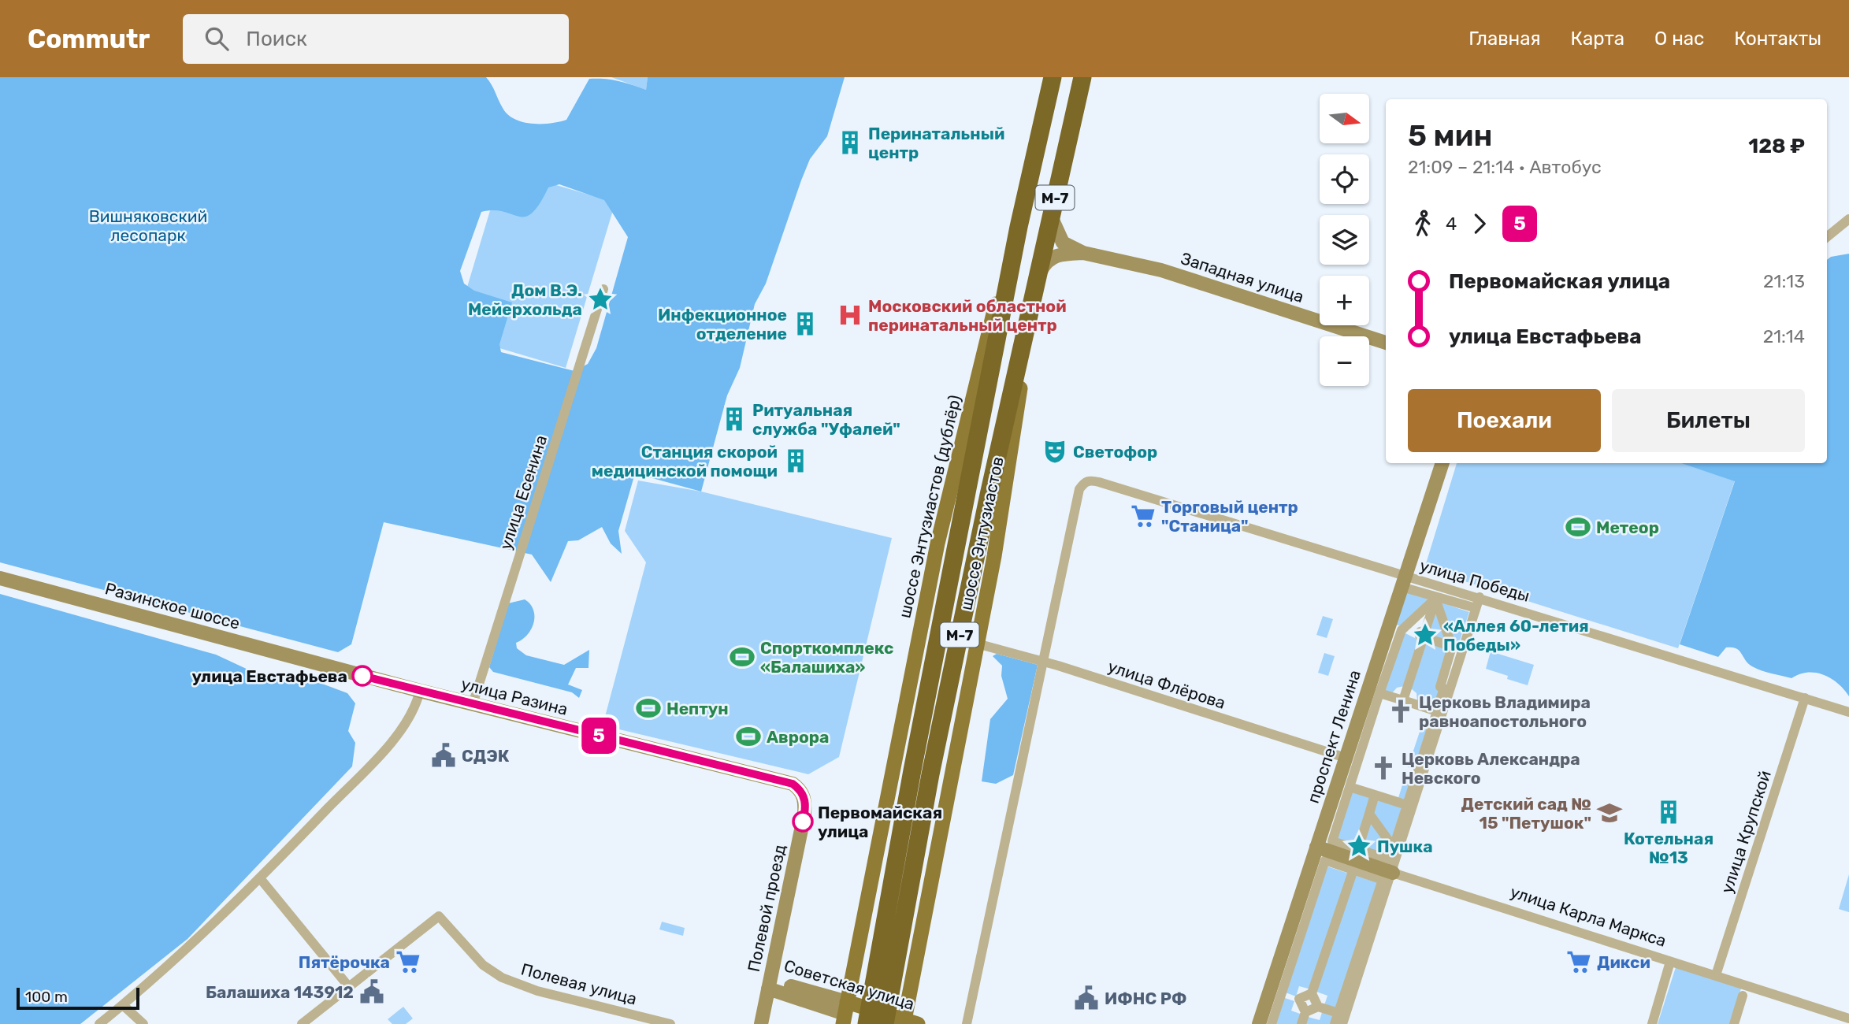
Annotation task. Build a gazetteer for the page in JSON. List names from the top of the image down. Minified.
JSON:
{"streets":{"highway":["М-7","шоссе Энтузиастов"],"main road":["шоссе Энтузиастов (дублёр)","Советская улица"],"street":["Западная улица","улица Есенина","улица Победы","Разинское шоссе","улица Флёрова","улица Разина","проспект Ленина","улица Крупской","Полевой проезд","улица Карла Маркса","Полевая улица"]},"crossings":[["Западная улица","шоссе Энтузиастов"],["улица Есенина","улица Разина"],["шоссе Энтузиастов (дублёр)","шоссе Энтузиастов"],["шоссе Энтузиастов (дублёр)","Советская улица"],["улица Победы","улица Флёрова"],["улица Победы","проспект Ленина"],["улица Победы","улица Крупской"],["Разинское шоссе","улица Разина"],["улица Флёрова","проспект Ленина"],["улица Разина","Полевой проезд"],["проспект Ленина","улица Карла Маркса"],["улица Крупской","улица Карла Маркса"],["Полевой проезд","Советская улица"]],"parks":["Вишняковский лесопарк"],"places":{"building":["Перинатальный центр","Инфекционное отделение","Ритуальная служба \"Уфалей\"","Станция скорой медицинской помощи","Котельная №13"],"place":["Дом В.Э. Мейерхольда","«Аллея 60-летия Победы»","Пушка"],"hospital":["Московский областной перинатальный центр"],"theatre":["Светофор"],"supermarket":["Торговый центр \"Станица\"","Пятёрочка","Дикси"],"sports":["Метеор","Спорткомплекс «Балашиха»","Нептун","Аврора"],"other":["улица Евстафьева","Первомайская улица"],"church":["Церковь Владимира равноапостольного","Церковь Александра Невского"],"public building":["СДЭК","Балашиха 143912","ИФНС РФ"],"school or university":["Детский сад № 15 \"Петушок\""]},"lines":["bus line 5"],"scale_bar":"100 m","north":"right","page":{"header":"Commutr","search":"Поиск","nav":["Главная","Карта","О нас","Контакты"],"on_map":"5","map_buttons":["+","−"],"heading":["5 мин","21:09 – 21:14 · Автобус","128 ₽"],"legs":["4","5"],"list":[{"name":"Первомайская улица","value":"21:13"},{"name":"улица Евстафьева","value":"21:14"}],"buttons":["Поехали","Билеты"],"scale":"100 m"}}
